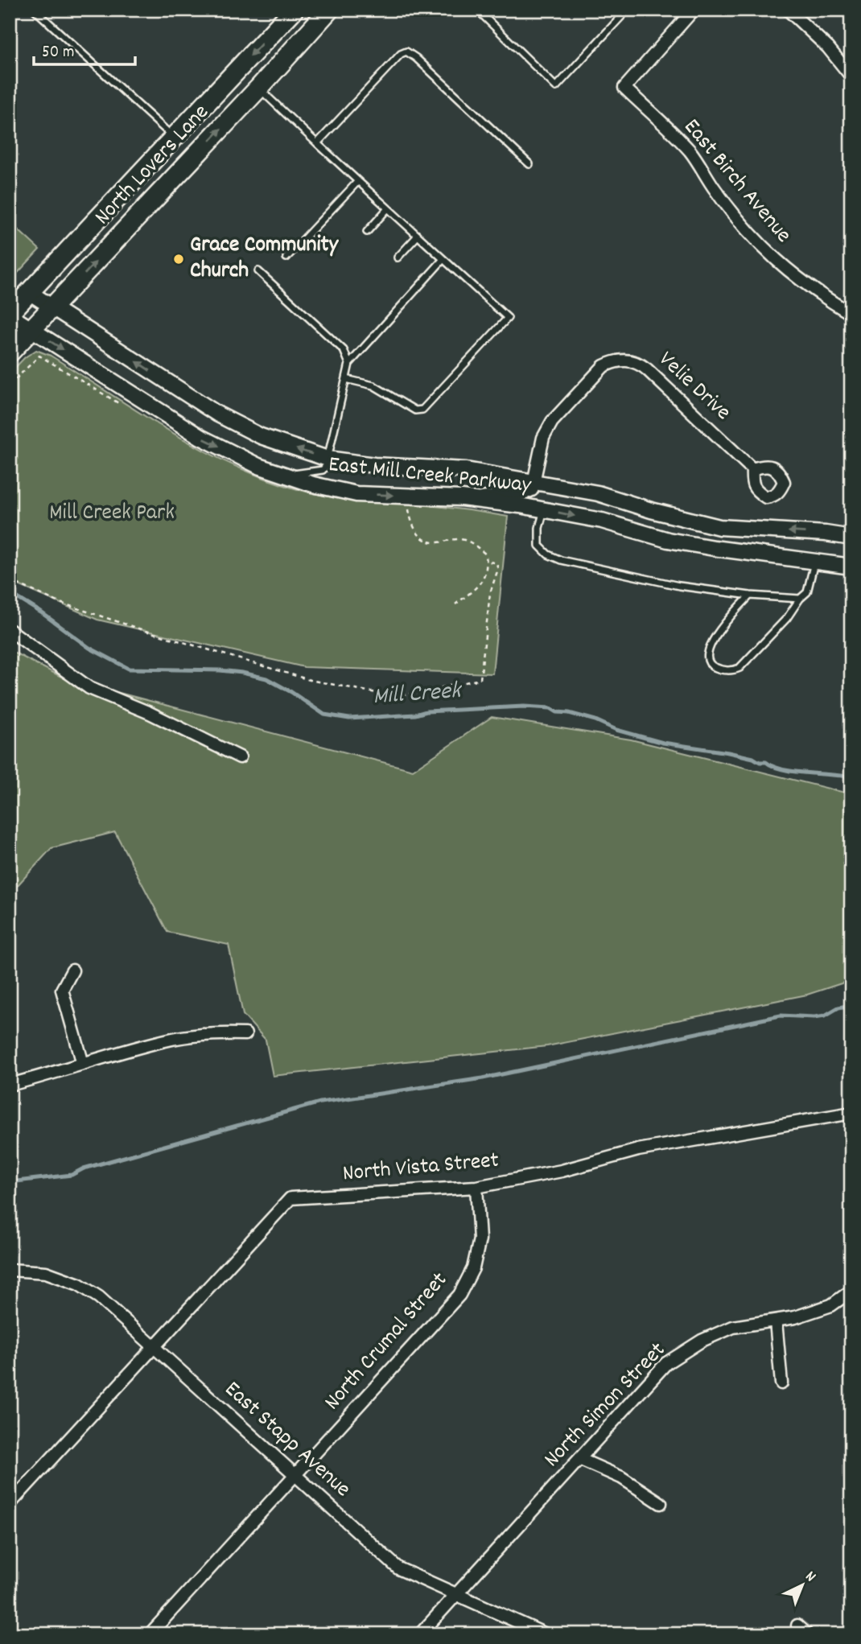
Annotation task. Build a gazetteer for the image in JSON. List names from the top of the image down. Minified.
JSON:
{"streets":{"main road":["North Lovers Lane"],"street":["East Birch Avenue","Velie Drive","East Mill Creek Parkway","North Vista Street","North Crumal Street","North Simon Street","East Stapp Avenue"]},"crossings":[["North Lovers Lane","East Mill Creek Parkway"],["Velie Drive","East Mill Creek Parkway"],["North Vista Street","North Crumal Street"],["North Vista Street","East Stapp Avenue"],["North Crumal Street","East Stapp Avenue"],["North Simon Street","East Stapp Avenue"]],"water":["Mill Creek"],"parks":["Mill Creek Park"],"places":["Grace Community Church"],"scale_bar":"50 m","north":"top right"}
